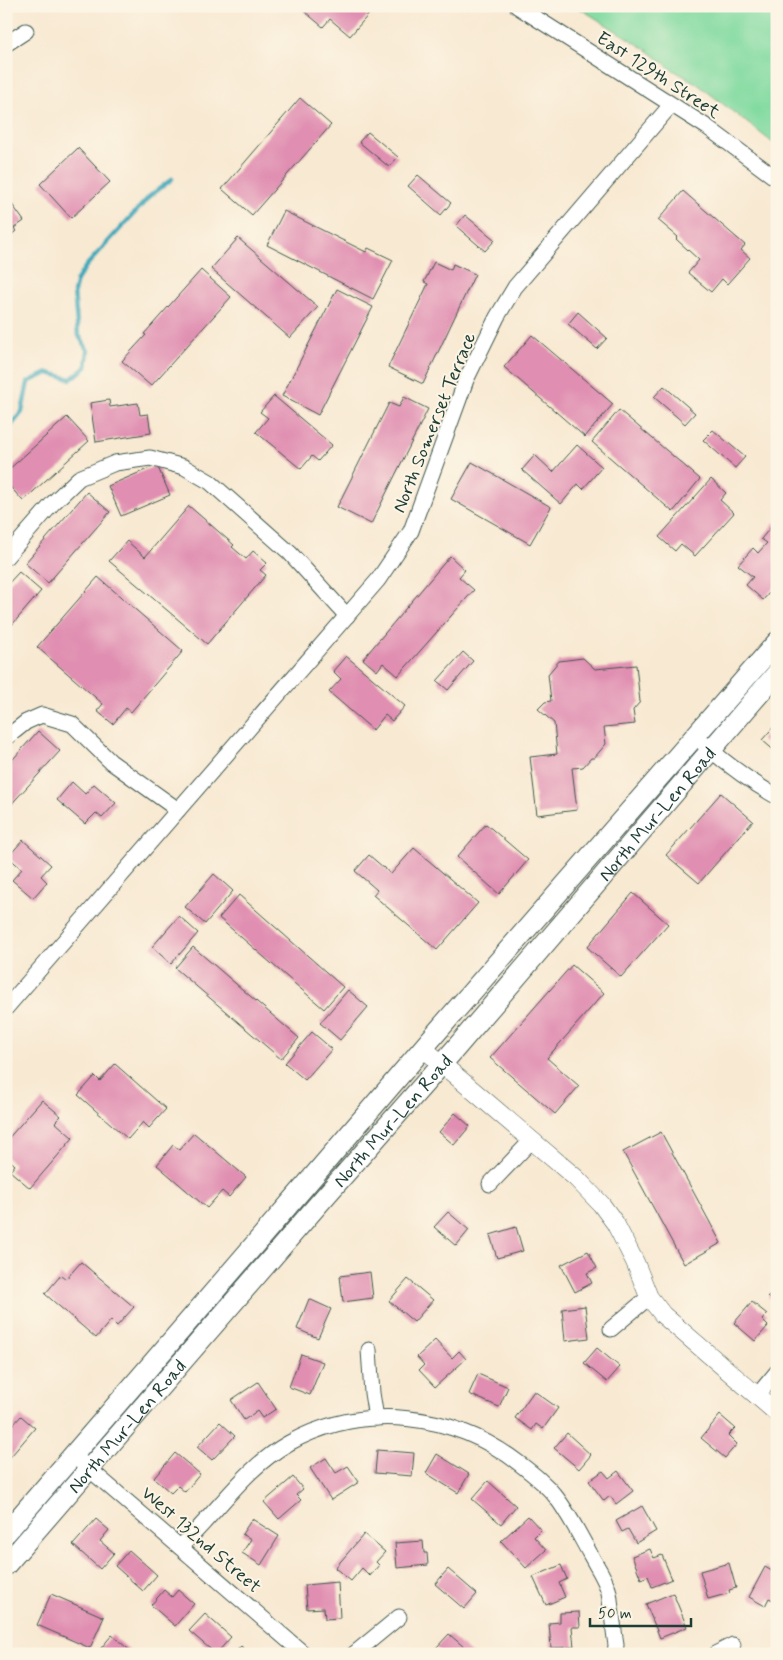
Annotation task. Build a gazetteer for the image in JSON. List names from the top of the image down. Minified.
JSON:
{"streets":{"main road":["North Mur-Len Road"],"street":["East 129th Street","North Somerset Terrace","West 132nd Street"]},"crossings":[["East 129th Street","North Somerset Terrace"],["North Mur-Len Road","West 132nd Street"]],"scale_bar":"50 m"}
